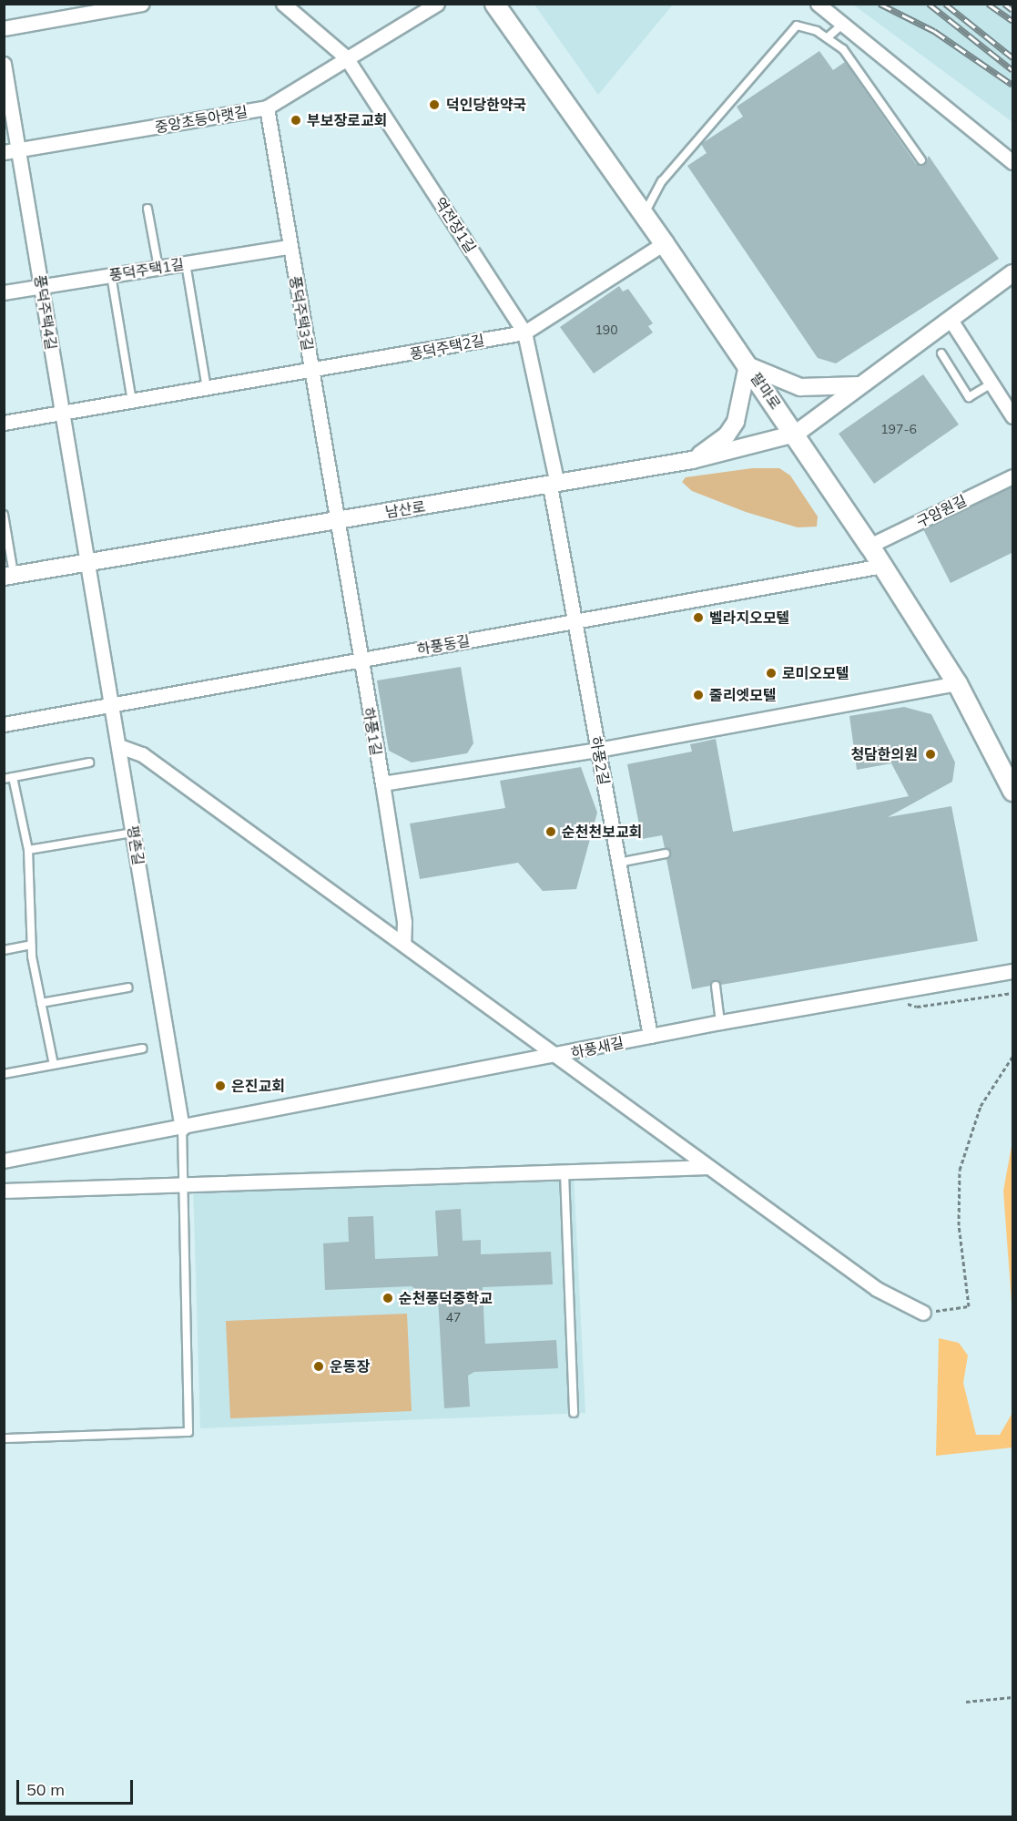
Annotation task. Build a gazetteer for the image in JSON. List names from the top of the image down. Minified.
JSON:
{"streets":{"main road":["팔마로"],"street":["중앙초등아랫길","역전장1길","풍덕주택1길","풍덕주택4길","풍덕주택3길","풍덕주택2길","남산로","구암원길","하풍동길","하풍1길","하풍2길","평촌길","하풍새길"]},"crossings":[["중앙초등아랫길","역전장1길"],["중앙초등아랫길","풍덕주택4길"],["중앙초등아랫길","풍덕주택3길"],["역전장1길","풍덕주택2길"],["역전장1길","남산로"],["역전장1길","하풍2길"],["풍덕주택1길","풍덕주택4길"],["풍덕주택1길","풍덕주택3길"],["풍덕주택4길","풍덕주택2길"],["풍덕주택4길","남산로"],["풍덕주택4길","평촌길"],["풍덕주택3길","풍덕주택2길"],["풍덕주택3길","남산로"],["풍덕주택3길","하풍1길"],["풍덕주택2길","팔마로"],["팔마로","남산로"],["팔마로","구암원길"],["팔마로","하풍동길"],["남산로","하풍1길"],["남산로","하풍2길"],["남산로","평촌길"],["하풍동길","하풍1길"],["하풍동길","하풍2길"],["하풍동길","평촌길"],["하풍2길","하풍새길"],["평촌길","하풍새길"]],"places":["덕인당한약국","부보장로교회","벨라지오모텔","로미오모텔","줄리엣모텔","청담한의원","순천천보교회","은진교회","순천풍덕중학교","운동장"],"house_numbers":["190","197-6","47"],"scale_bar":"50 m"}
